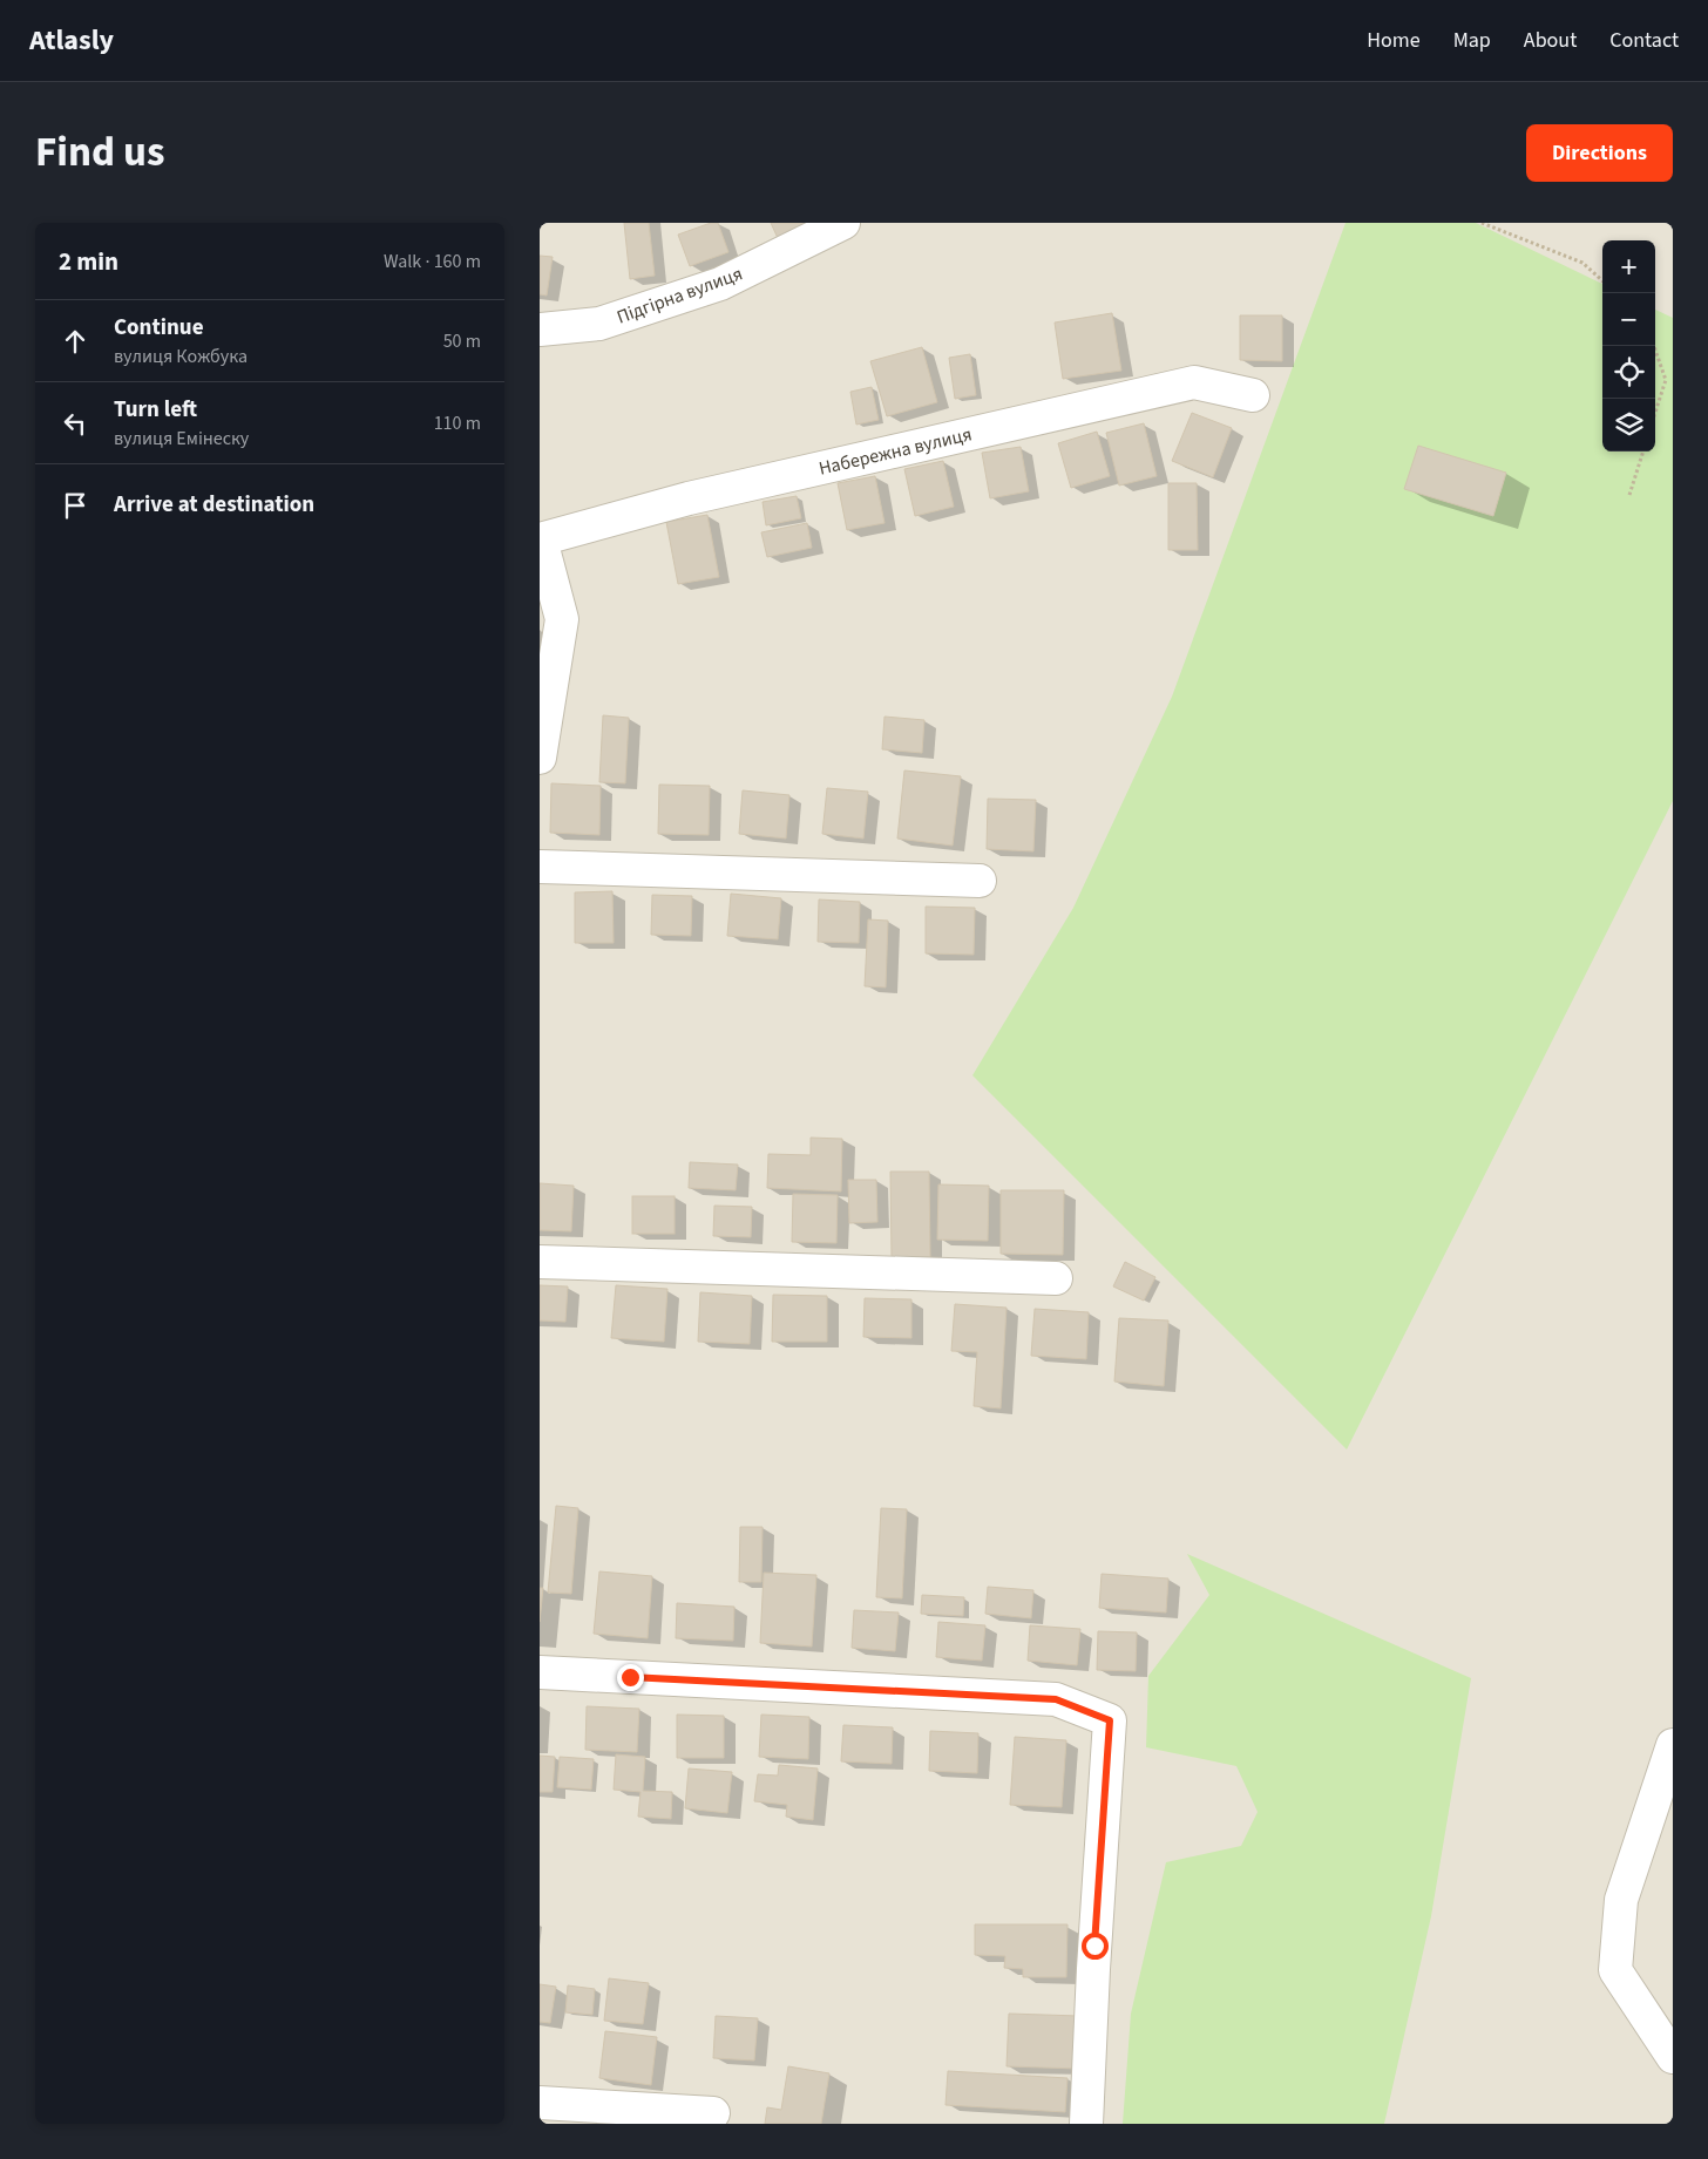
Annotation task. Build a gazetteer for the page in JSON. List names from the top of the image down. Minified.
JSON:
{"streets":{"street":["Підгірна вулиця","Набережна вулиця"]},"page":{"header":"Atlasly","nav":["Home","Map","About","Contact"],"title":"Find us","buttons":"Directions","heading":["2 min","Walk · 160 m"],"map_buttons":["+","−"],"list":[["Continue","вулиця Кожбука","50 m"],["Turn left","вулиця Емінеску","110 m"],"Arrive at destination"]}}
